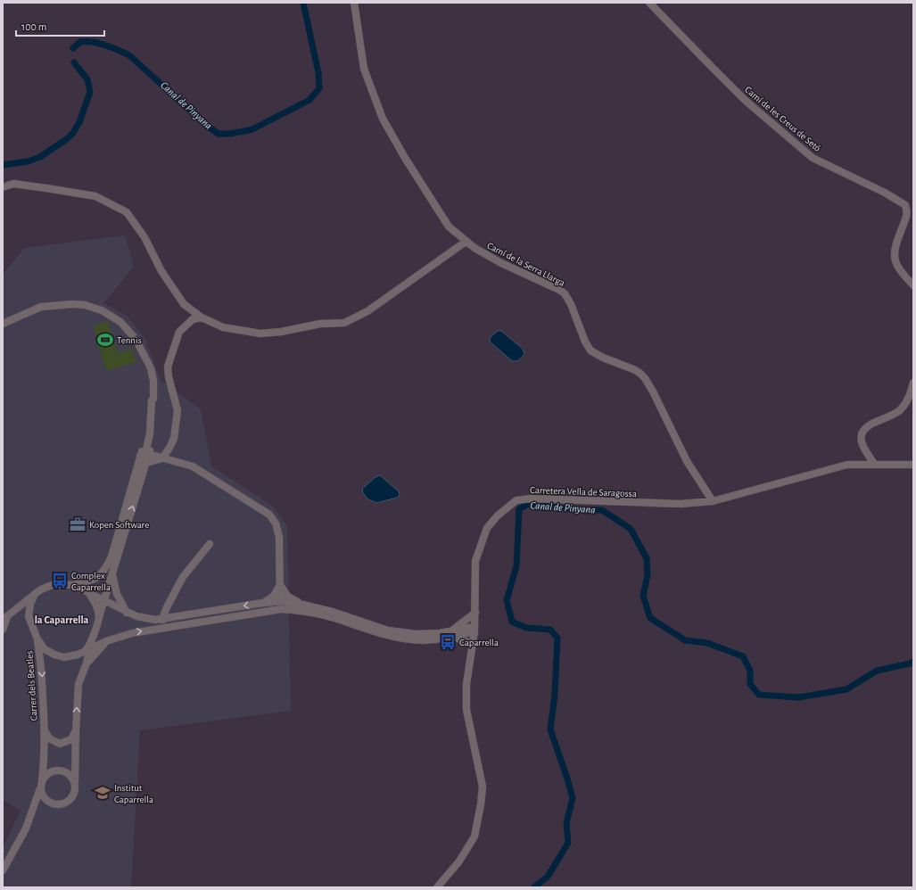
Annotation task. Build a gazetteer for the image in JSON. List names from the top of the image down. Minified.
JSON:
{"streets":{"street":["Camí de les Creus de Setó","Camí de la Serra Llarga","Carretera Vella de Saragossa","Carrer dels Beatles"]},"crossings":[["Camí de la Serra Llarga","Carretera Vella de Saragossa"]],"districts":["la Caparrella"],"water":["Canal de Pinyana"],"places":{"sports":["Tennis"],"office":["Kopen Software"],"bus stop":["Complex Caparrella","Caparrella"],"school or university":["Institut Caparrella"]},"scale_bar":"100 m"}
